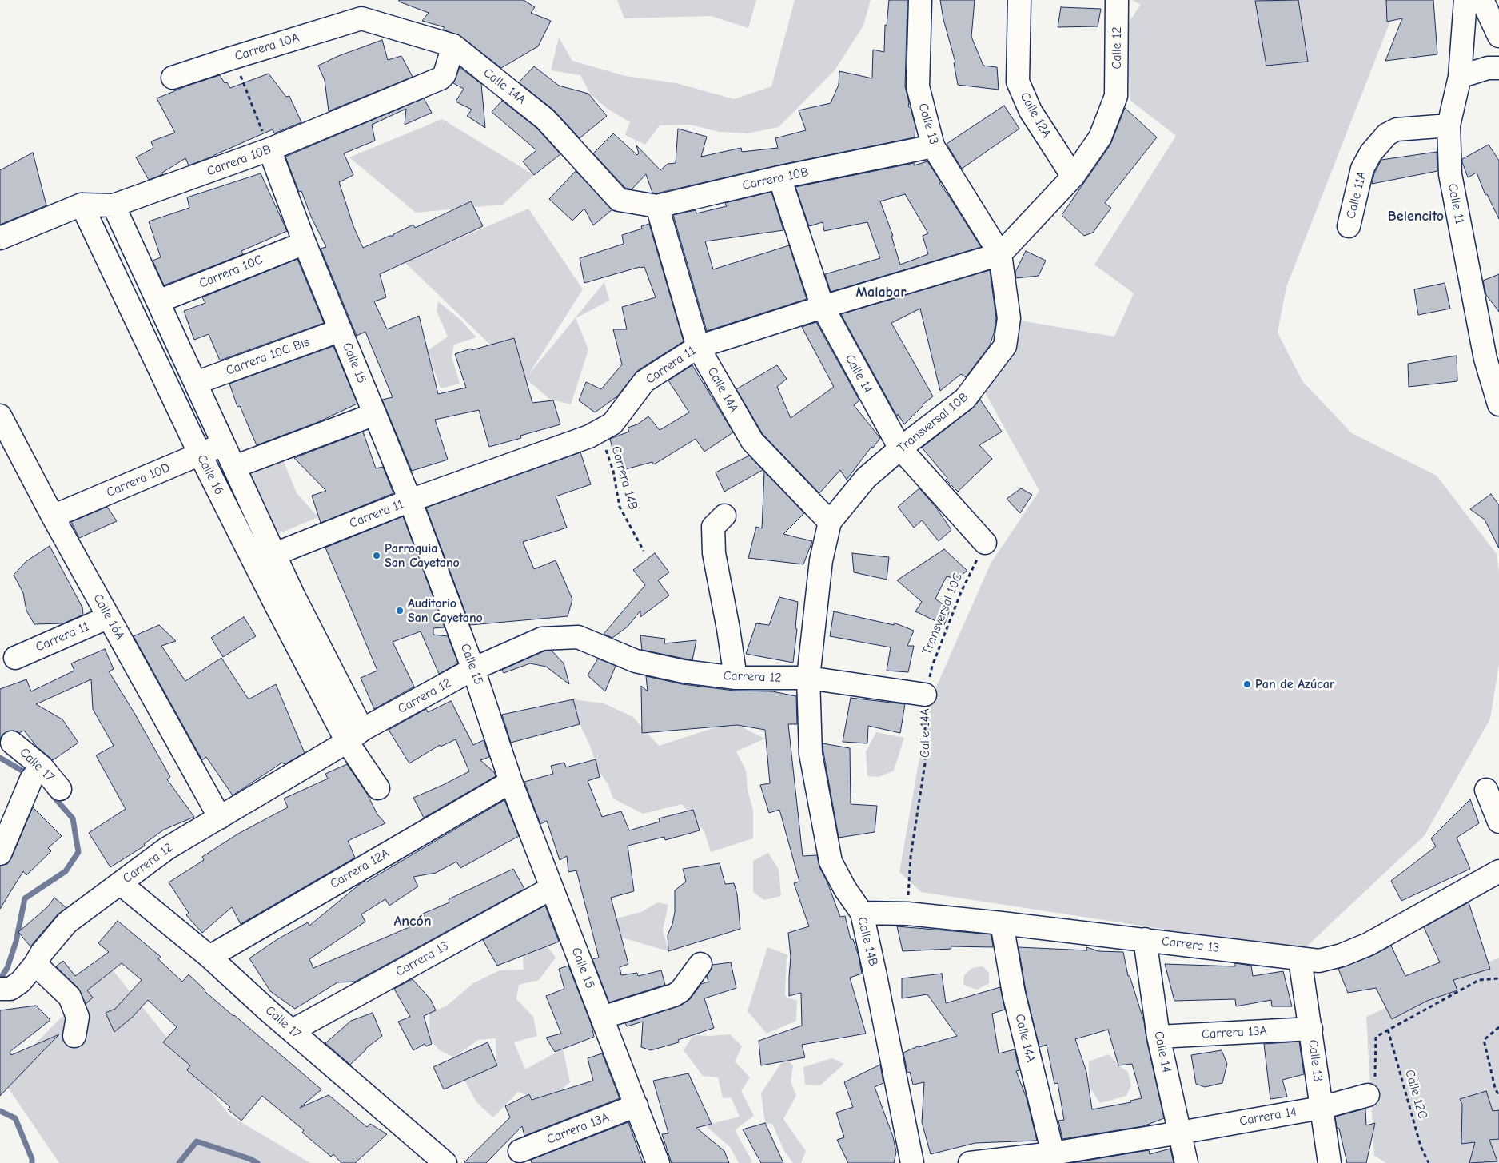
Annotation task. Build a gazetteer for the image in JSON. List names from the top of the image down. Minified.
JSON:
{"streets":{"street":["Carrera 10A","Calle 12","Calle 14A","Calle 12A","Calle 13","Carrera 10B","Calle 11A","Calle 11","Carrera 10C","Carrera 10C Bis","Calle 15","Carrera 11","Calle 14","Transversal 10B","Calle 16","Carrera 10D","Calle 16A","Carrera 12","Calle 17","Carrera 12A","Calle 14B","Carrera 13","Carrera 13A","Carrera 14"],"path":["Carrera 14B","Transversal 10C","Calle 12C"]},"crossings":[["Carrera 10A","Calle 14A"],["Calle 12","Calle 12A"],["Calle 14A","Carrera 10B"],["Calle 14A","Carrera 11"],["Calle 14A","Transversal 10B"],["Calle 14A","Transversal 10C"],["Calle 14A","Carrera 12"],["Calle 14A","Carrera 13"],["Calle 14A","Carrera 14"],["Calle 13","Carrera 10B"],["Calle 13","Carrera 11"],["Calle 13","Transversal 10B"],["Calle 13","Carrera 13"],["Calle 13","Carrera 13A"],["Calle 13","Carrera 14"],["Carrera 10B","Calle 15"],["Carrera 10B","Calle 14"],["Carrera 10B","Calle 16"],["Calle 11A","Calle 11"],["Carrera 10C","Calle 15"],["Carrera 10C","Calle 16"],["Carrera 10C Bis","Calle 15"],["Carrera 10C Bis","Calle 16"],["Calle 15","Carrera 11"],["Calle 15","Carrera 12"],["Calle 15","Carrera 12A"],["Calle 15","Carrera 13"],["Calle 15","Carrera 13A"],["Carrera 11","Calle 14"],["Carrera 11","Transversal 10B"],["Carrera 11","Calle 16"],["Carrera 11","Carrera 14B"],["Carrera 11","Calle 16A"],["Calle 14","Transversal 10B"],["Calle 14","Transversal 10C"],["Calle 14","Carrera 13"],["Calle 14","Carrera 13A"],["Calle 14","Carrera 14"],["Transversal 10B","Carrera 12"],["Transversal 10B","Calle 14B"],["Calle 16","Carrera 10D"],["Calle 16","Carrera 12"],["Carrera 10D","Calle 16A"],["Transversal 10C","Carrera 12"],["Calle 16A","Carrera 12"],["Carrera 12","Calle 17"],["Carrera 12","Calle 14B"],["Calle 17","Carrera 12A"],["Calle 17","Carrera 13"],["Calle 14B","Carrera 13"]],"districts":["Belencito","Malabar","Ancón"],"places":["Parroquia San Cayetano","Auditorio San Cayetano","Pan de Azúcar"]}
